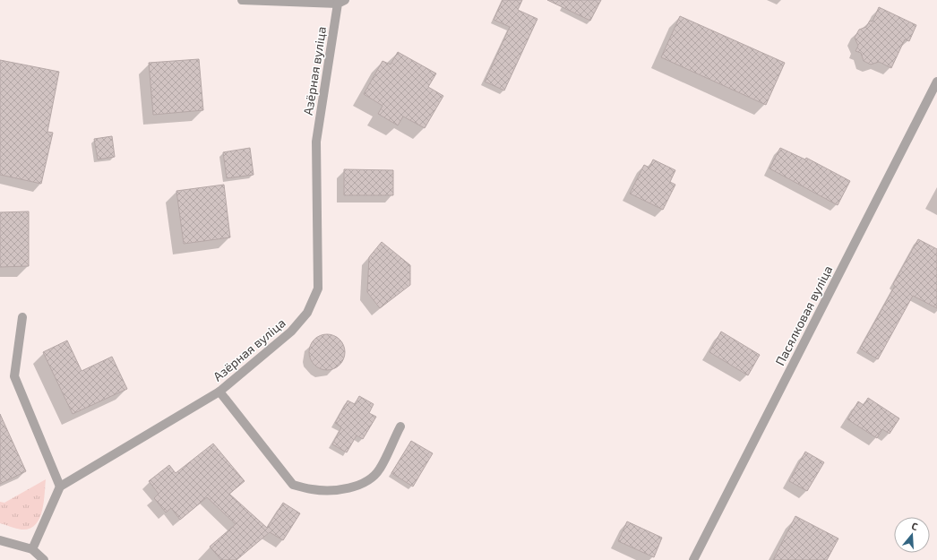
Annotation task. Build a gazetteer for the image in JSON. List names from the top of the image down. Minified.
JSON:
{"streets":{"street":["Азёрная вуліца","Пасялковая вуліца"]},"north":"top"}
